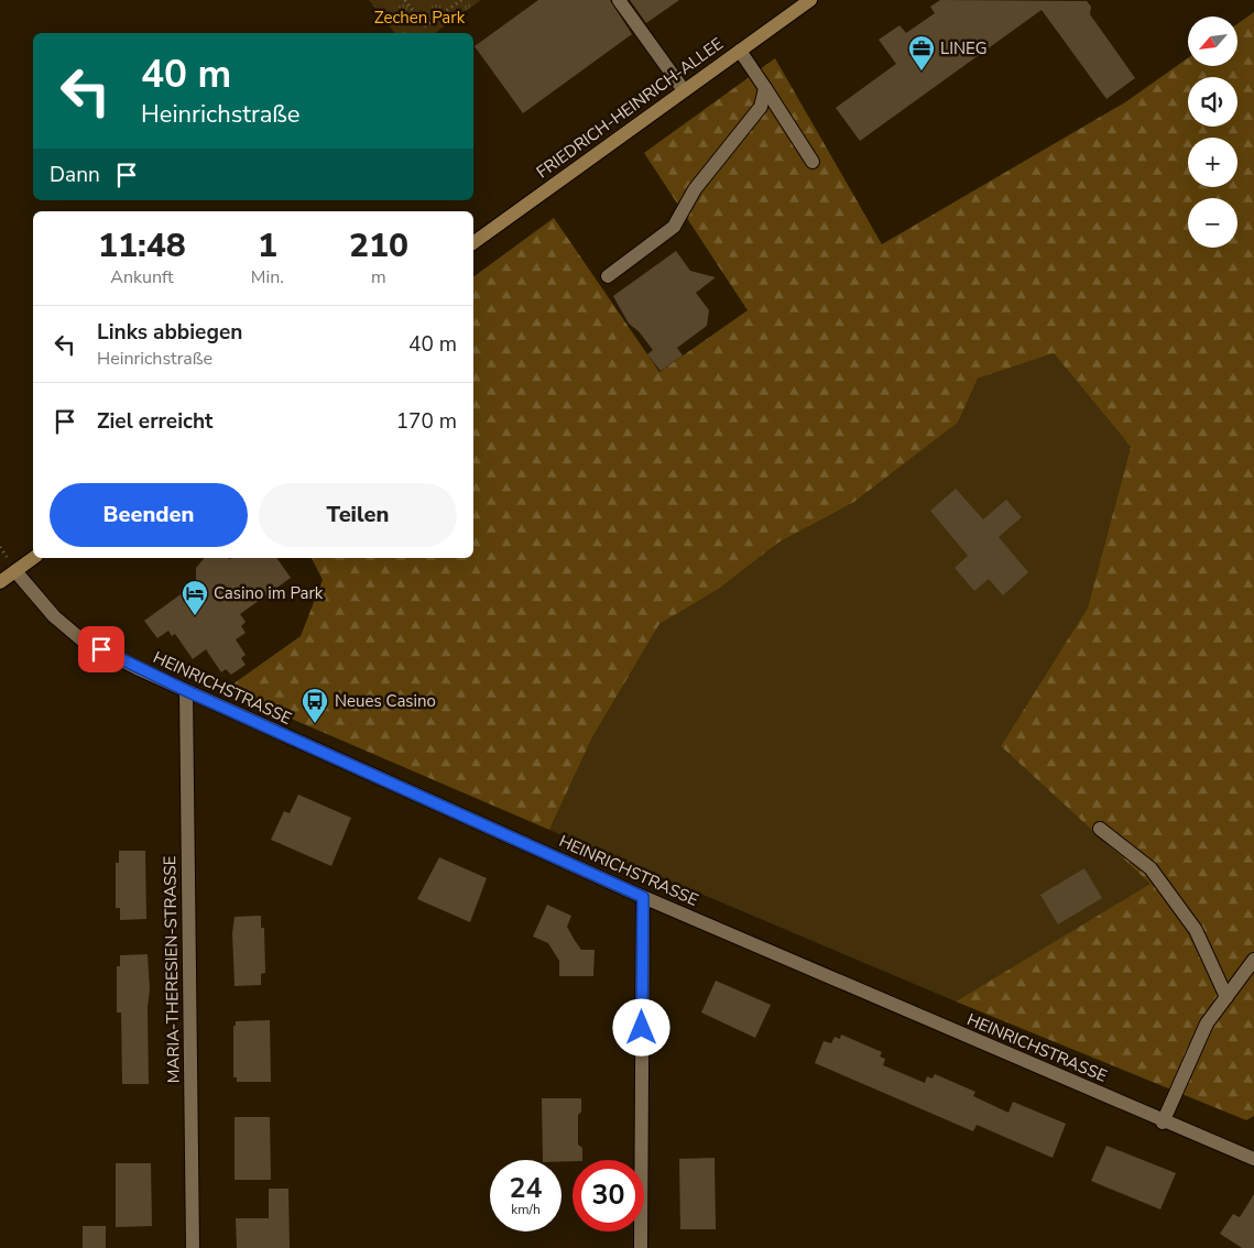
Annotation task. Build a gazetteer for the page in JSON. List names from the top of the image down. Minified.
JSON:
{"streets":{"main road":["FRIEDRICH-HEINRICH-ALLEE"],"street":["HEINRICHSTRASSE","MARIA-THERESIEN-STRASSE"]},"crossings":[["HEINRICHSTRASSE","MARIA-THERESIEN-STRASSE"]],"parks":["Zechen Park"],"places":{"office":["LINEG"],"hotel":["Casino im Park"],"bus stop":["Neues Casino"]},"north":"bottom left","page":{"map_buttons":["+","−"],"turn":["40 m","Heinrichstraße"],"then":"Dann","eta":["11:48","Ankunft","1","Min.","210","m"],"list":[{"name":"Links abbiegen","note":"Heinrichstraße","value":"40 m"},{"name":"Ziel erreicht","value":"170 m"}],"buttons":["Beenden","Teilen"],"speed":"24 km/h","limit":"30"}}
